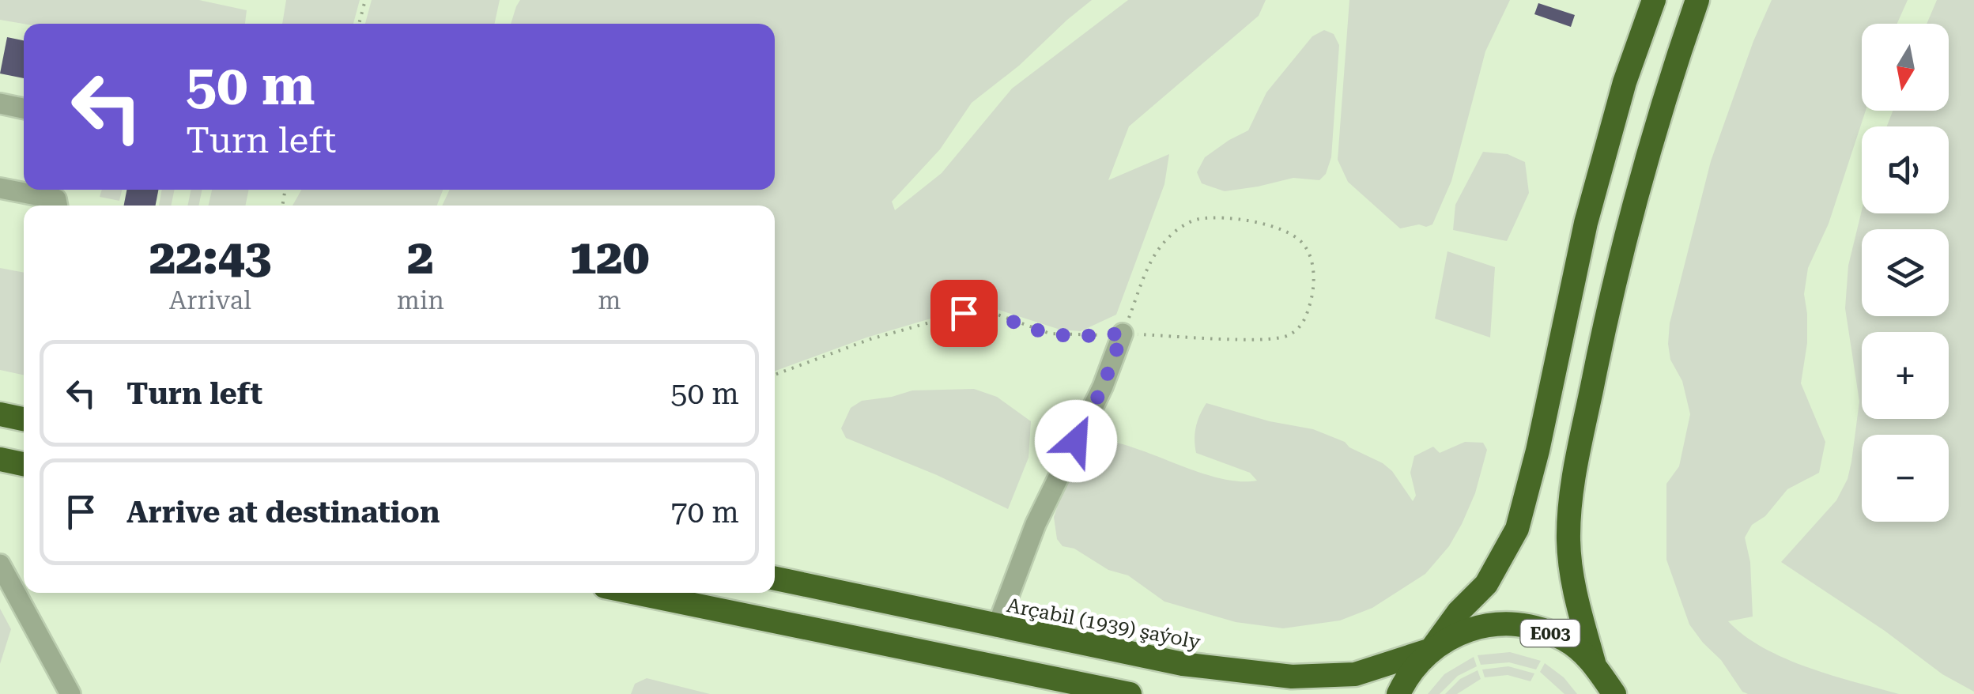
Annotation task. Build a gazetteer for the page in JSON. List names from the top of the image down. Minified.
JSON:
{"streets":{"highway":["Arçabil (1939) şaýoly","E003"]},"crossings":[["Arçabil (1939) şaýoly","E003"]],"north":"bottom","page":{"map_buttons":["+","−"],"turn":["50 m","Turn left"],"eta":["22:43","Arrival","2","min","120","m"],"list":[{"name":"Turn left","value":"50 m"},{"name":"Arrive at destination","value":"70 m"}]}}
